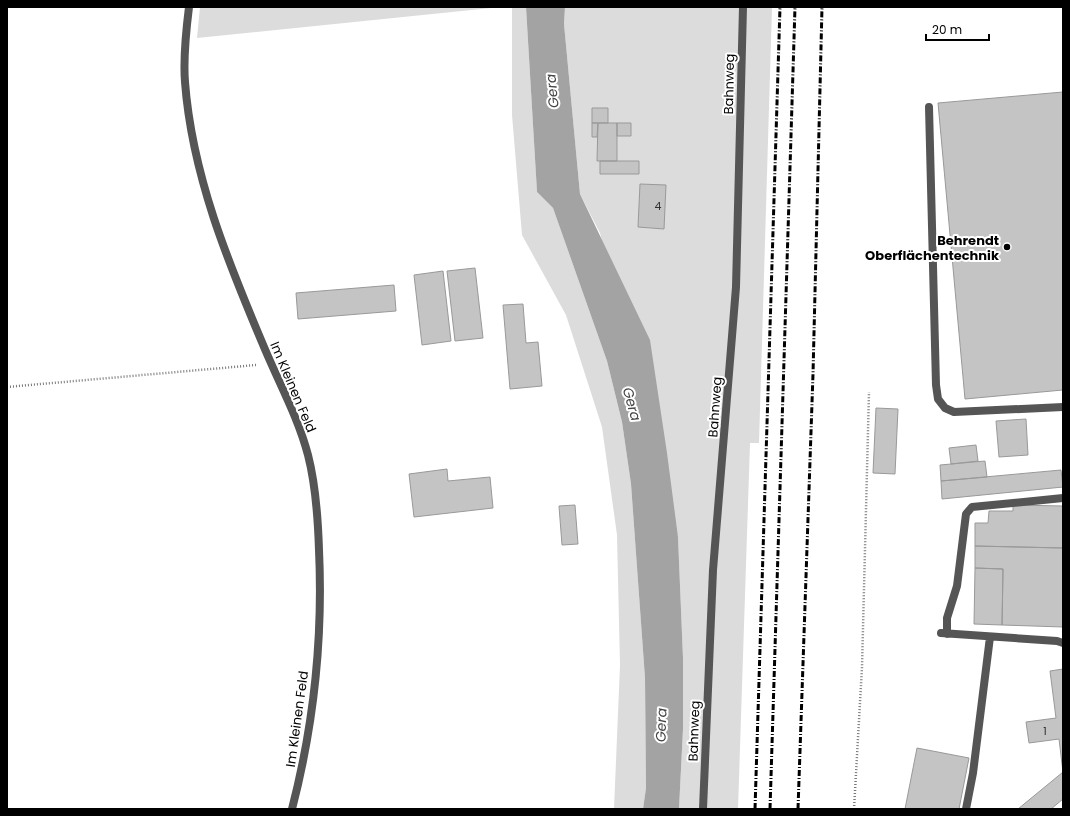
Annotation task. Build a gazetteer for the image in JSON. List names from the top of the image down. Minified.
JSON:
{"streets":{"street":["Bahnweg","Im Kleinen Feld"]},"water":["Gera"],"places":["Behrendt Oberflächentechnik"],"house_numbers":["4","1"],"scale_bar":"20 m"}
